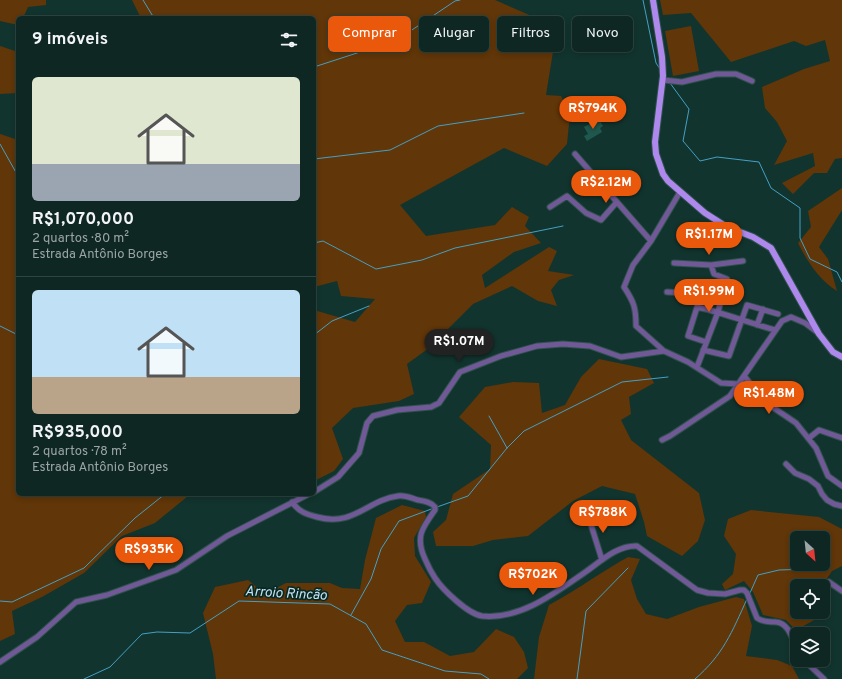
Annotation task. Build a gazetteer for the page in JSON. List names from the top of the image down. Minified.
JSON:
{"water":["Arroio Rincão"],"north":"bottom right","page":{"chip":["Comprar","Alugar","Filtros","Novo"],"heading":"9 imóveis","list":[{"name":"R$1,070,000","note":"2 quartos · 80 m² · Estrada Antônio Borges"},{"name":"R$935,000","note":"2 quartos · 78 m² · Estrada Antônio Borges"}],"price":["R$794K","R$2.12M","R$1.17M","R$1.99M","R$1.07M","R$1.48M","R$788K","R$935K","R$702K"]}}
